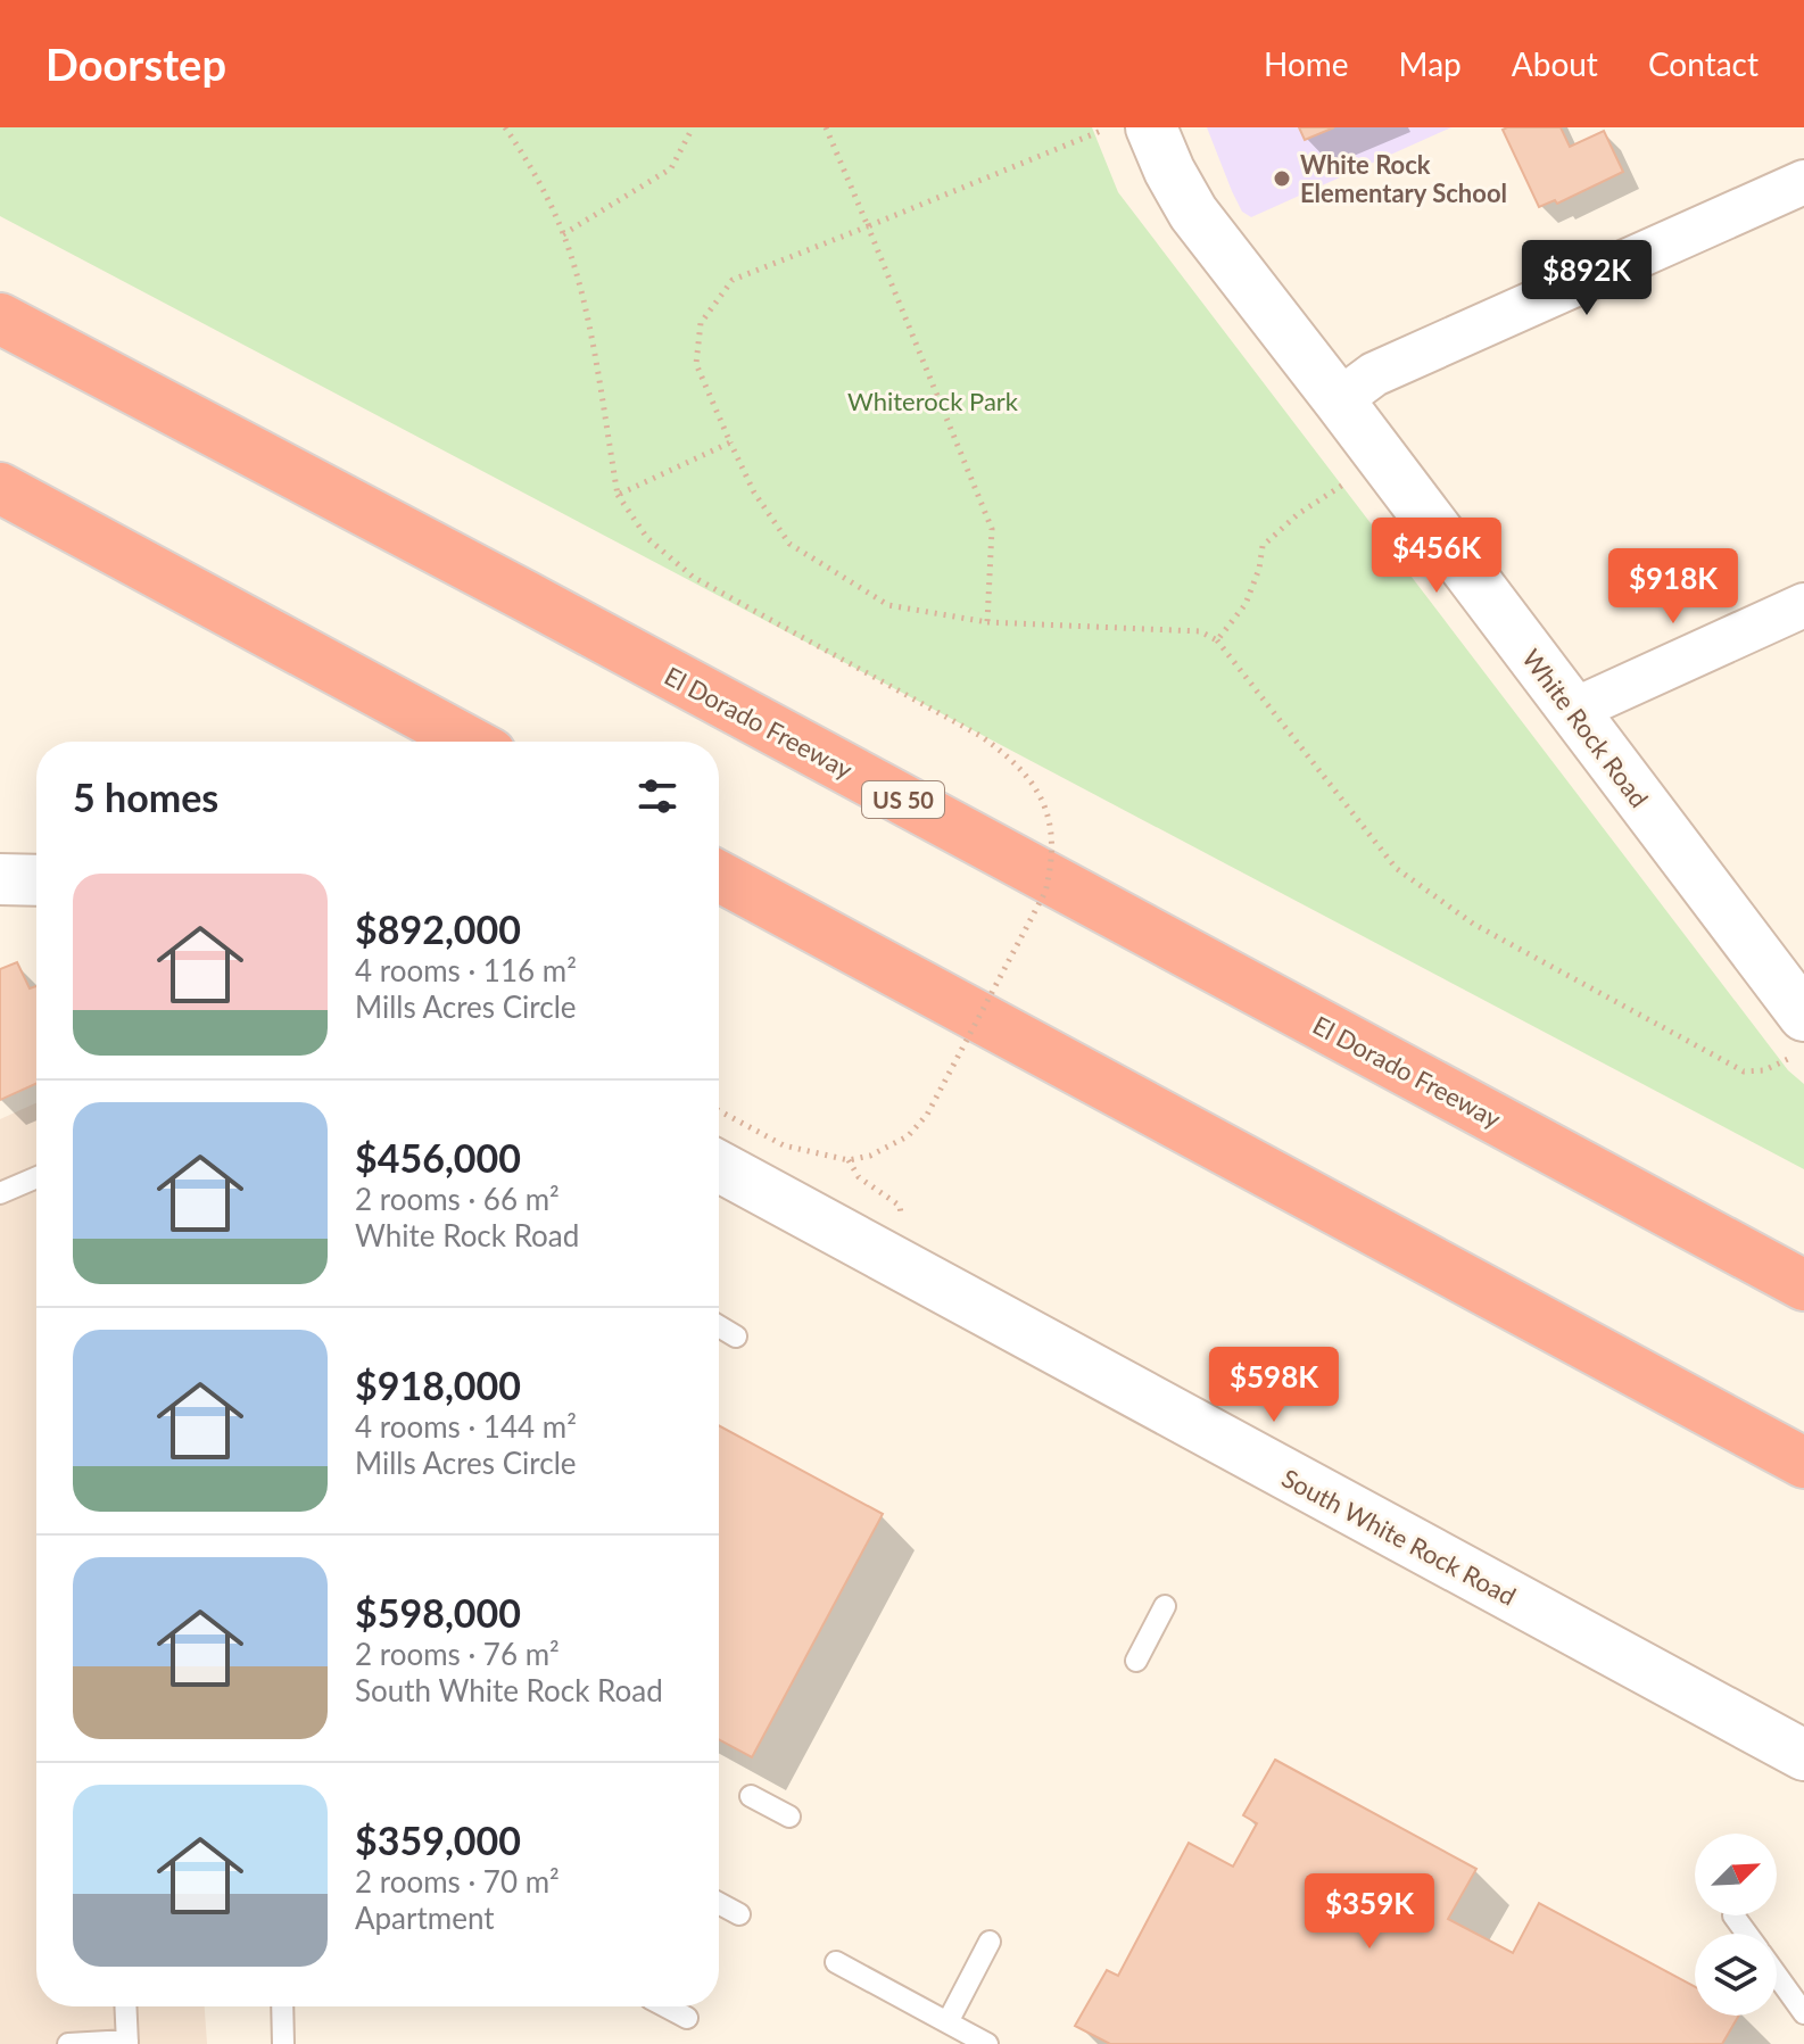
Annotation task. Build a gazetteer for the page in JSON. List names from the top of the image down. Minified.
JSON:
{"streets":{"highway":["El Dorado Freeway","US 50"],"street":["White Rock Road","South White Rock Road"]},"parks":["Whiterock Park"],"places":["White Rock Elementary School"],"north":"top right","page":{"header":"Doorstep","nav":["Home","Map","About","Contact"],"price":["$892K","$456K","$918K","$598K","$359K"],"heading":"5 homes","list":[{"name":"$892,000","note":"4 rooms · 116 m² · Mills Acres Circle"},{"name":"$456,000","note":"2 rooms · 66 m² · White Rock Road"},{"name":"$918,000","note":"4 rooms · 144 m² · Mills Acres Circle"},{"name":"$598,000","note":"2 rooms · 76 m² · South White Rock Road"},{"name":"$359,000","note":"2 rooms · 70 m² · Apartment"}]}}
